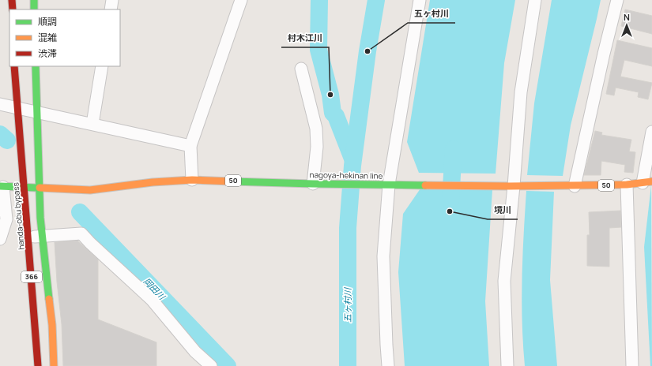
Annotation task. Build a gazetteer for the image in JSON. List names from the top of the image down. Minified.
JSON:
{"streets":{"main road":["nagoya-hekinan line","50","handa-obu bypass","366"]},"crossings":[["nagoya-hekinan line","handa-obu bypass"],["nagoya-hekinan line","366"]],"water":["岡田川","五ヶ村川"],"places":["五ヶ村川","村木江川","境川"],"legend":["順調","混雑","渋滞"],"north":"top"}
